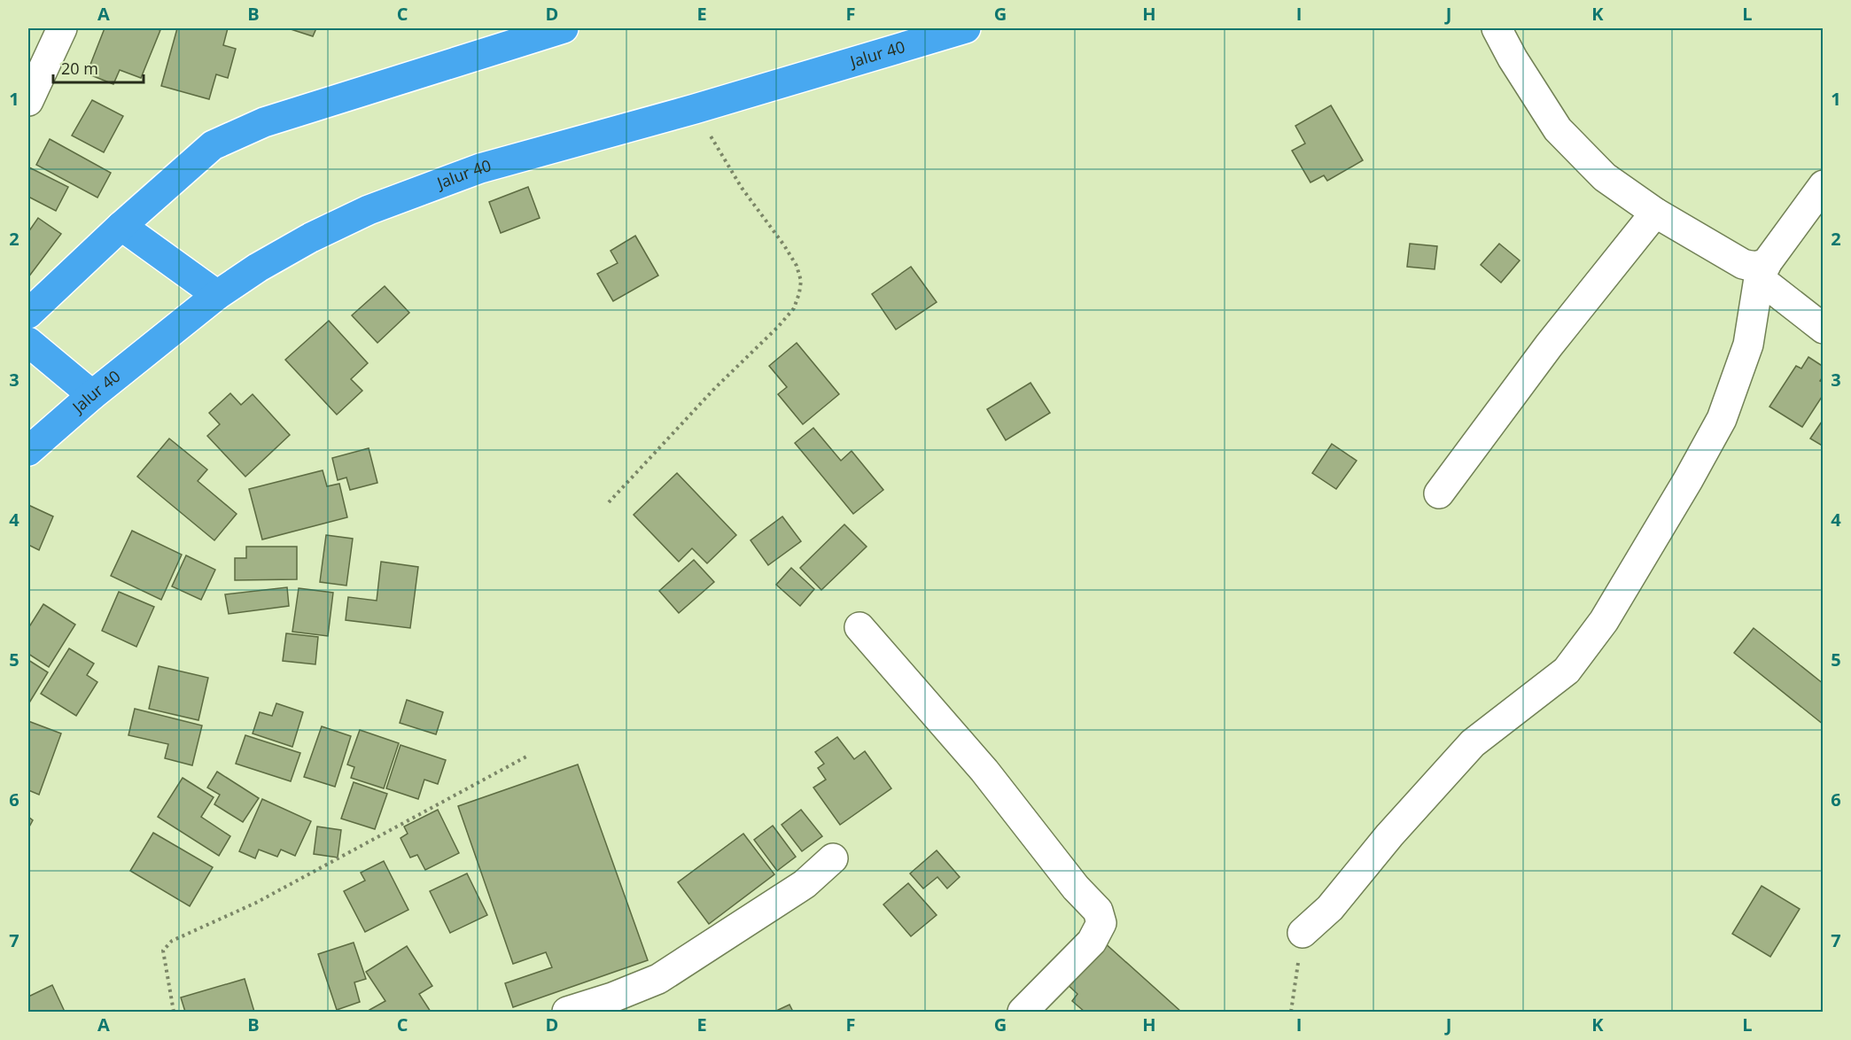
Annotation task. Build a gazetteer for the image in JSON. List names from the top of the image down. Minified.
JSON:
{"streets":{"highway":["Jalur 40"]},"scale_bar":"20 m","grid":{"columns":["A","B","C","D","E","F","G","H","I","J","K","L"],"rows":["1","2","3","4","5","6","7"]}}
